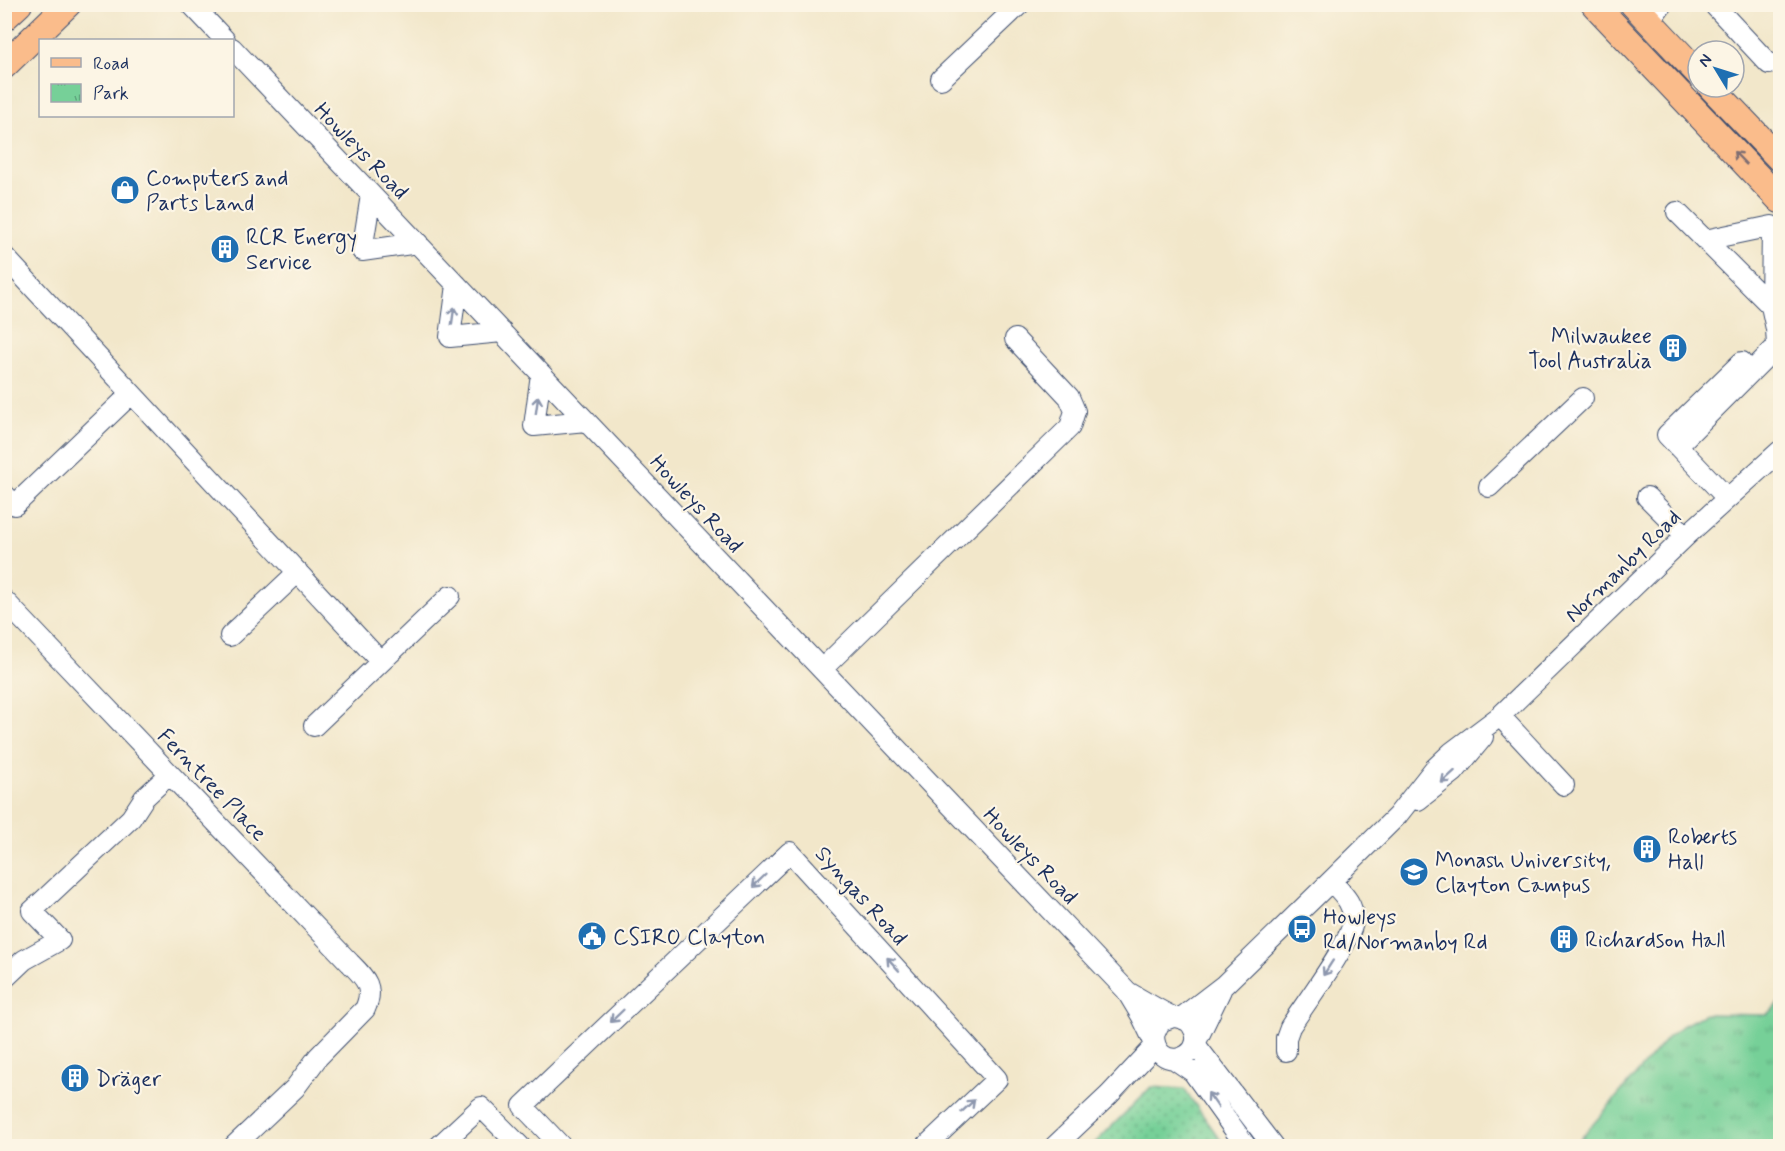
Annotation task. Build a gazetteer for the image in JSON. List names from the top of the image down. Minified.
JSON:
{"streets":{"street":["Howleys Road","Normanby Road","Ferntree Place","Syngas Road"]},"crossings":[["Howleys Road","Normanby Road"]],"places":{"shop":["Computers and Parts Land"],"building":["RCR Energy Service","Milwaukee Tool Australia","Roberts Hall","Richardson Hall","Dräger"],"school or university":["Monash University, Clayton Campus"],"bus stop":["Howleys Rd/Normanby Rd"],"public building":["CSIRO Clayton"]},"legend":["Road","Park"],"north":"top left"}
